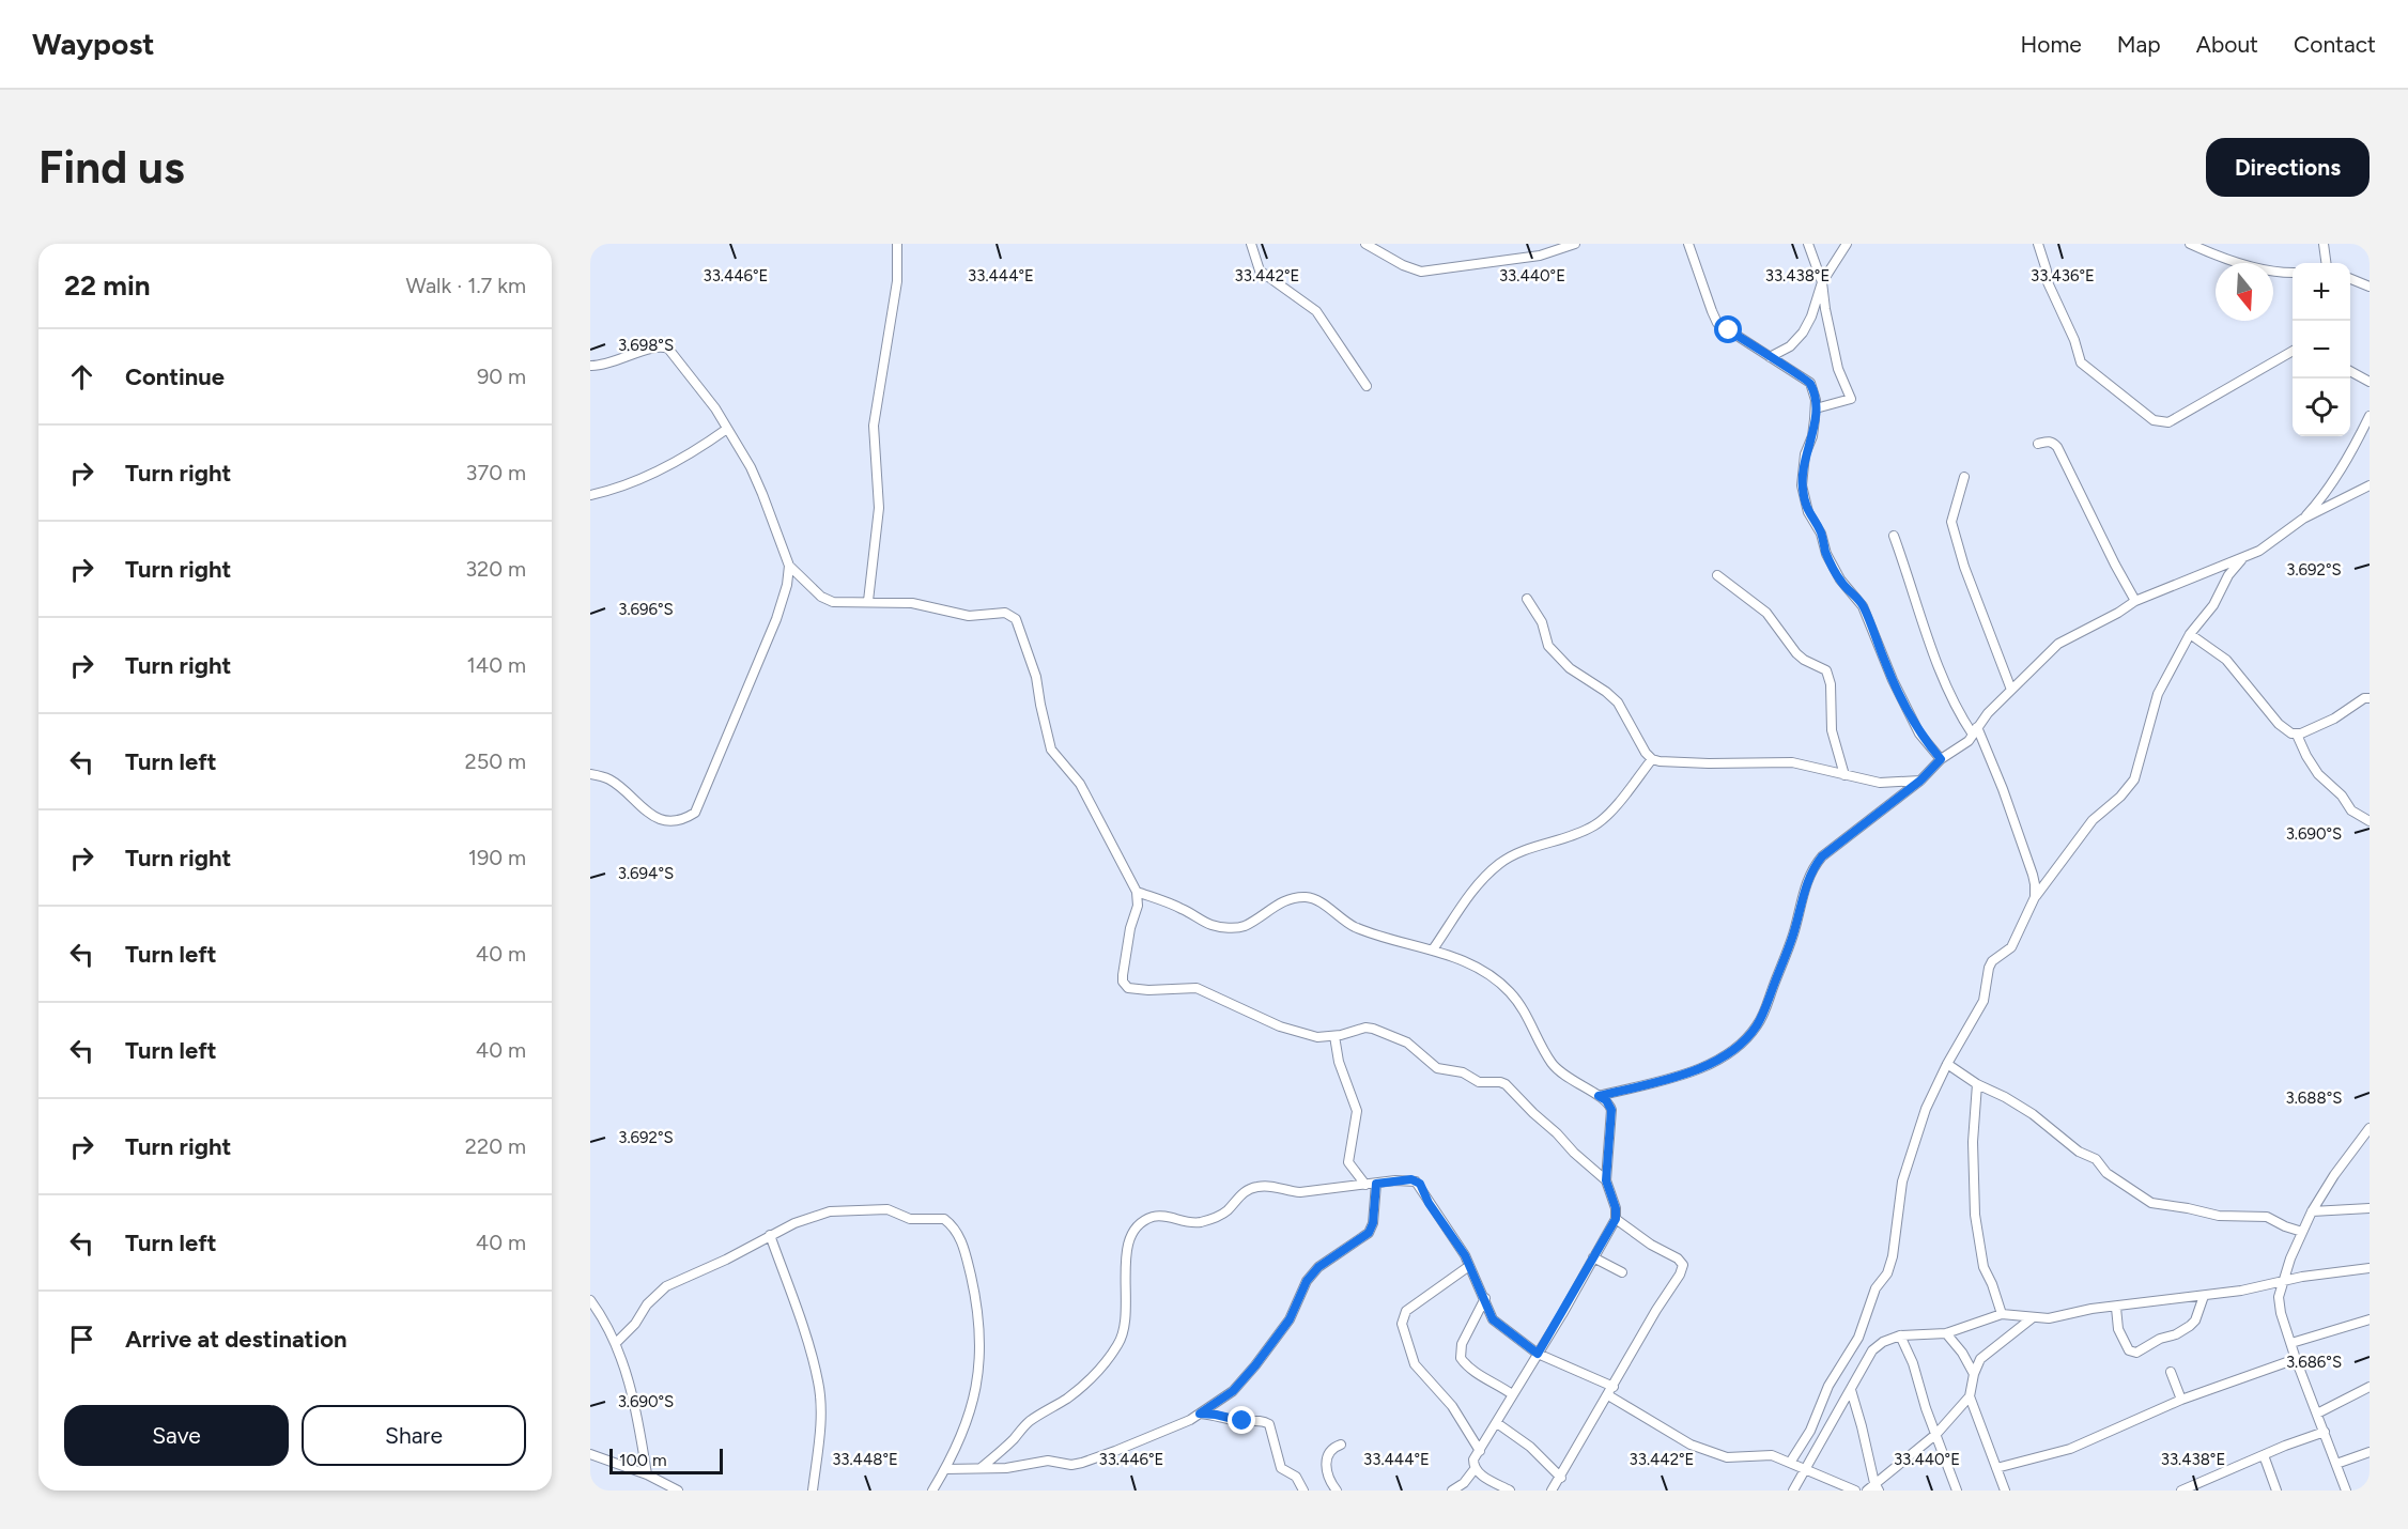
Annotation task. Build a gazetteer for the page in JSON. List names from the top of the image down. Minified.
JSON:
{"scale_bar":"100 m","north":"bottom","page":{"header":"Waypost","nav":["Home","Map","About","Contact"],"buttons":["Directions",["Save","Share"]],"title":"Find us","heading":["22 min","Walk · 1.7 km"],"map_buttons":["+","−"],"list":[["Continue","90 m"],["Turn right","370 m"],["Turn right","320 m"],["Turn right","140 m"],["Turn left","250 m"],["Turn right","190 m"],["Turn left","40 m"],["Turn left","40 m"],["Turn right","220 m"],["Turn left","40 m"],"Arrive at destination"],"scale":"100 m"},"coordinates":["33.446°E","33.444°E","33.442°E","33.440°E","33.438°E","33.436°E","3.698°S","3.692°S","3.696°S","3.690°S","3.694°S","3.688°S","3.686°S","33.448°E"]}
